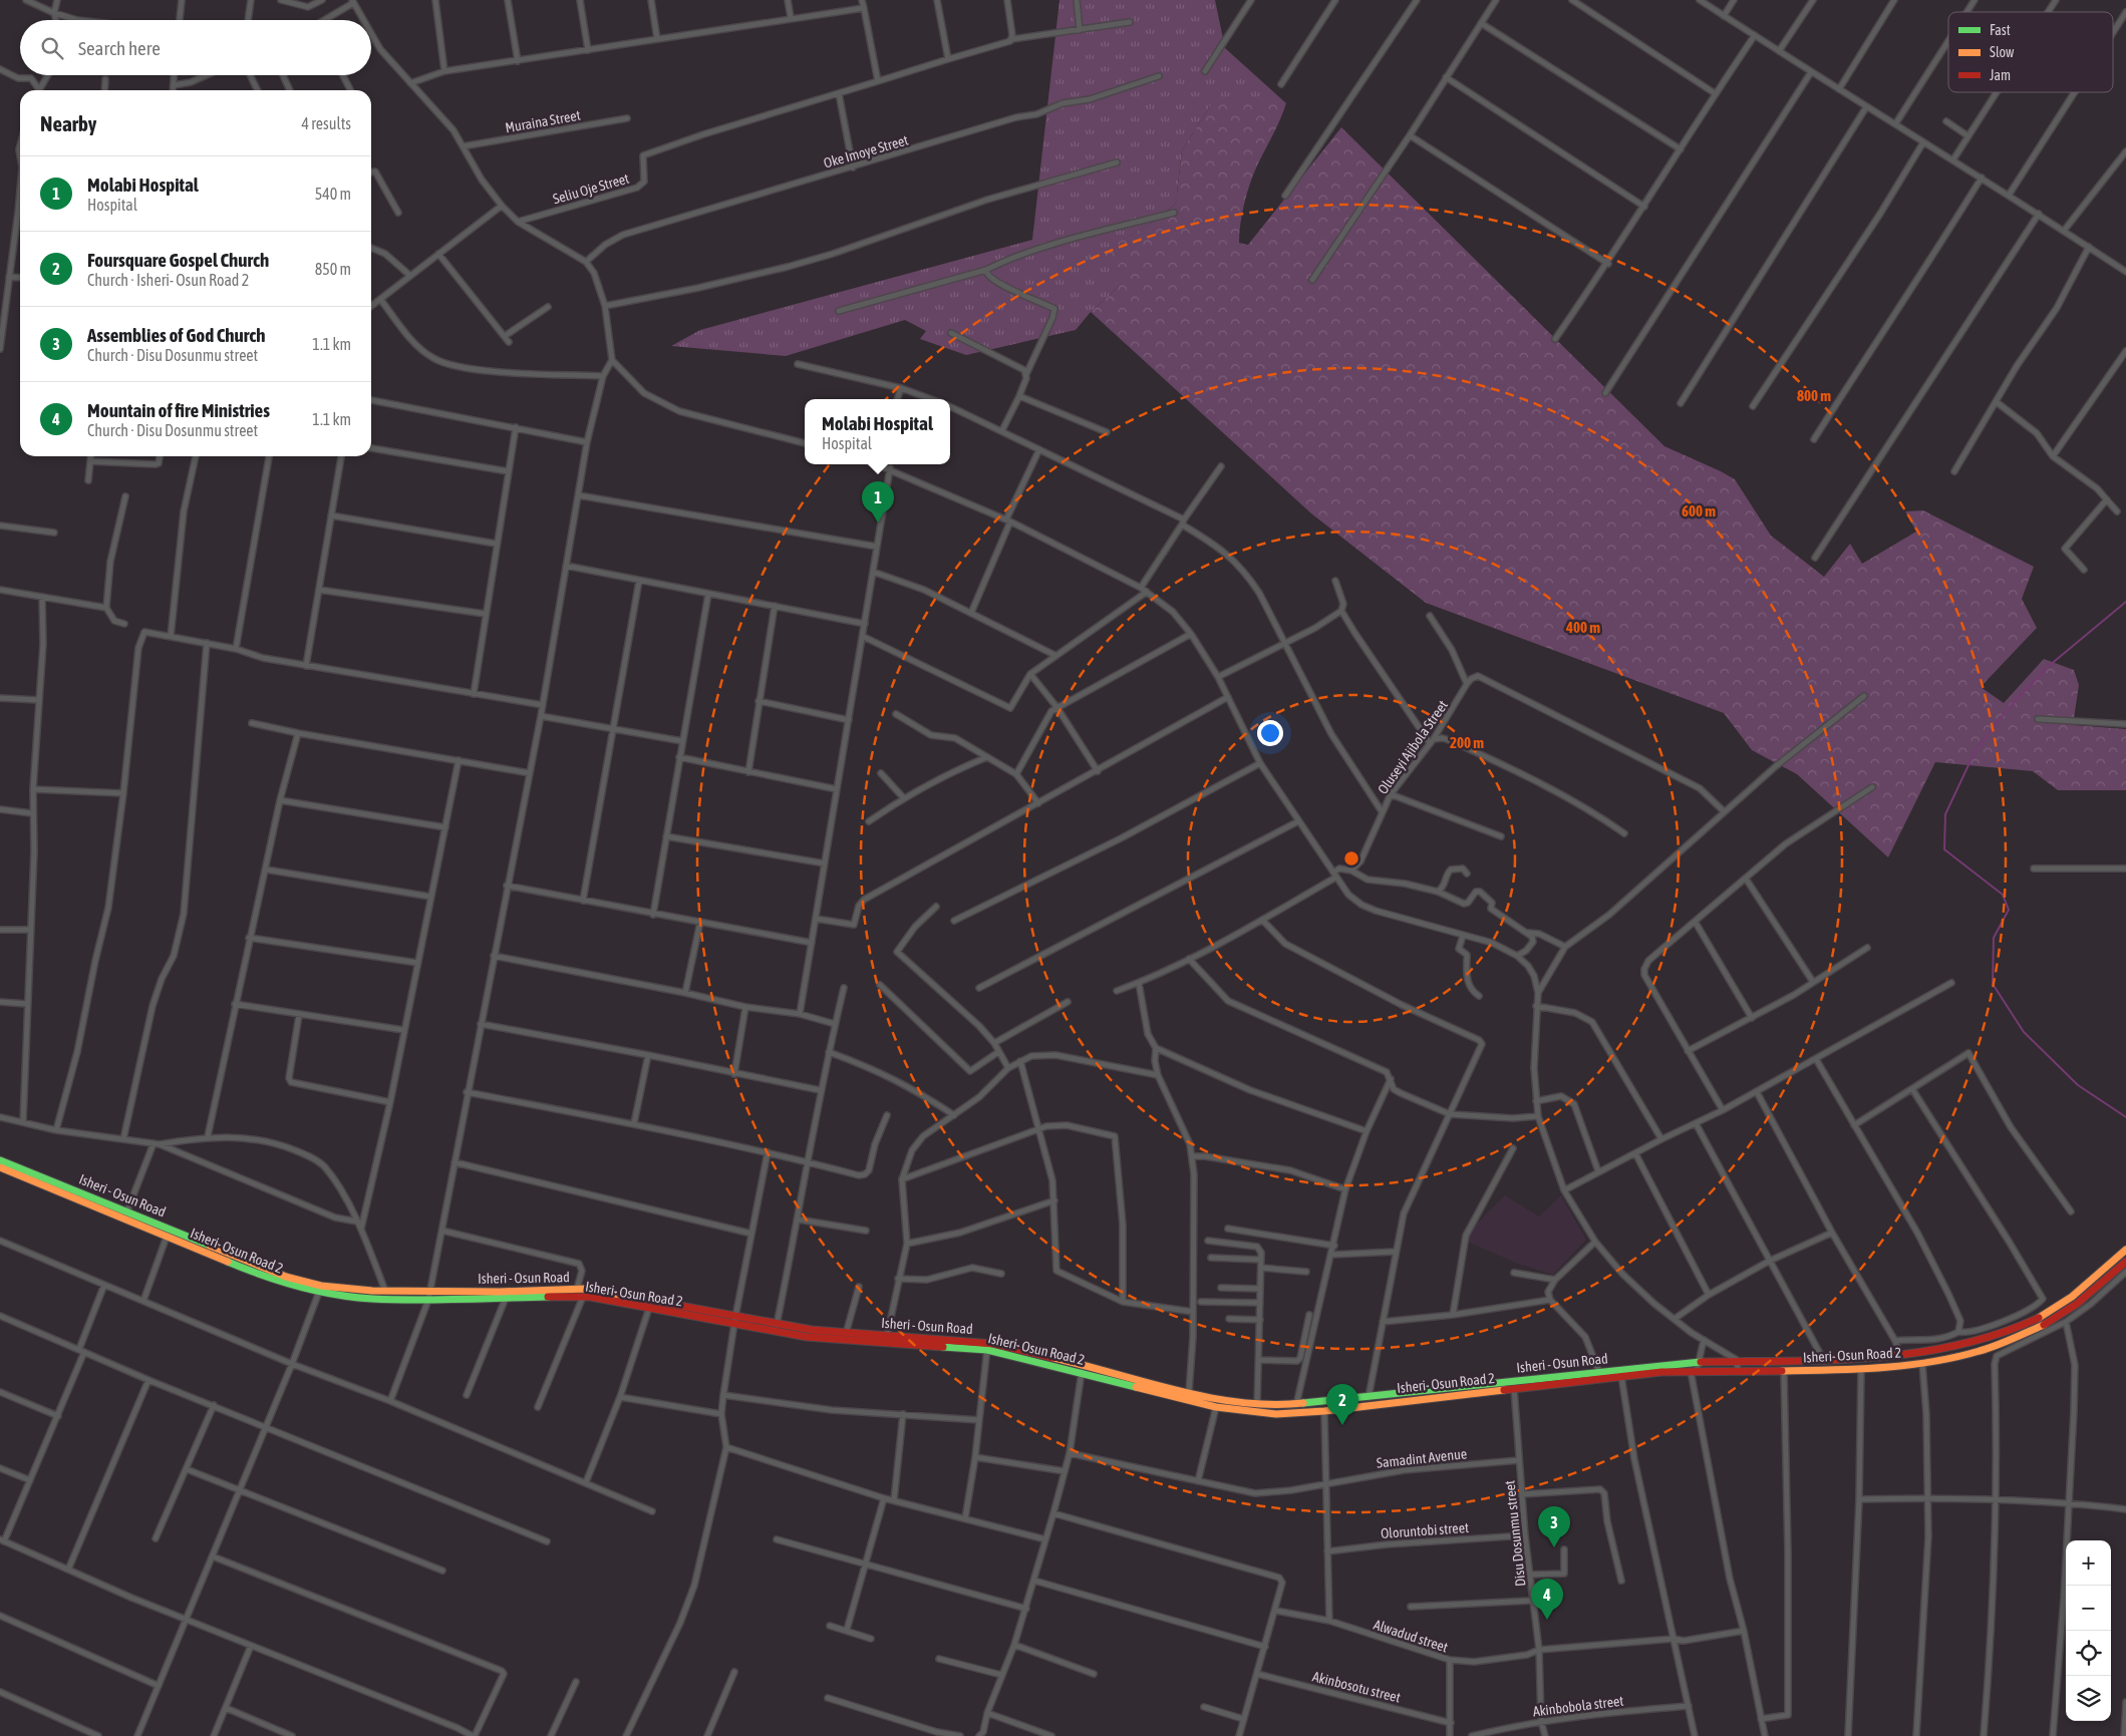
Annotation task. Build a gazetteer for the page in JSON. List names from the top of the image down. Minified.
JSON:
{"streets":{"main road":["Isheri - Osun Road","Isheri- Osun Road 2"],"street":["Muraina Street","Oke Imoye Street","Seliu Oje Street","Oluseyi Ajibola Street","Samadint Avenue","Oloruntobi street","Disu Dosunmu street","Alwadud street","Akinbosotu street","Akinbobola street"]},"crossings":[["Isheri - Osun Road","Isheri- Osun Road 2"],["Isheri- Osun Road 2","Disu Dosunmu street"],["Samadint Avenue","Disu Dosunmu street"],["Oloruntobi street","Disu Dosunmu street"],["Disu Dosunmu street","Alwadud street"],["Disu Dosunmu street","Akinbobola street"]],"legend":["Fast","Slow","Jam"],"page":{"search":"Search here","heading":["Nearby","4 results"],"list":[{"mark":"1","name":"Molabi Hospital","note":"Hospital","value":"540 m"},{"mark":"2","name":"Foursquare Gospel Church","note":"Church · Isheri- Osun Road 2","value":"850 m"},{"mark":"3","name":"Assemblies of God Church","note":"Church · Disu Dosunmu street","value":"1.1 km"},{"mark":"4","name":"Mountain of fire Ministries","note":"Church · Disu Dosunmu street","value":"1.1 km"}],"popup":["Molabi Hospital","Hospital"],"pins":["1","2","3","4"],"map_buttons":["+","−"]},"rings":["800 m","600 m","400 m","200 m"]}
